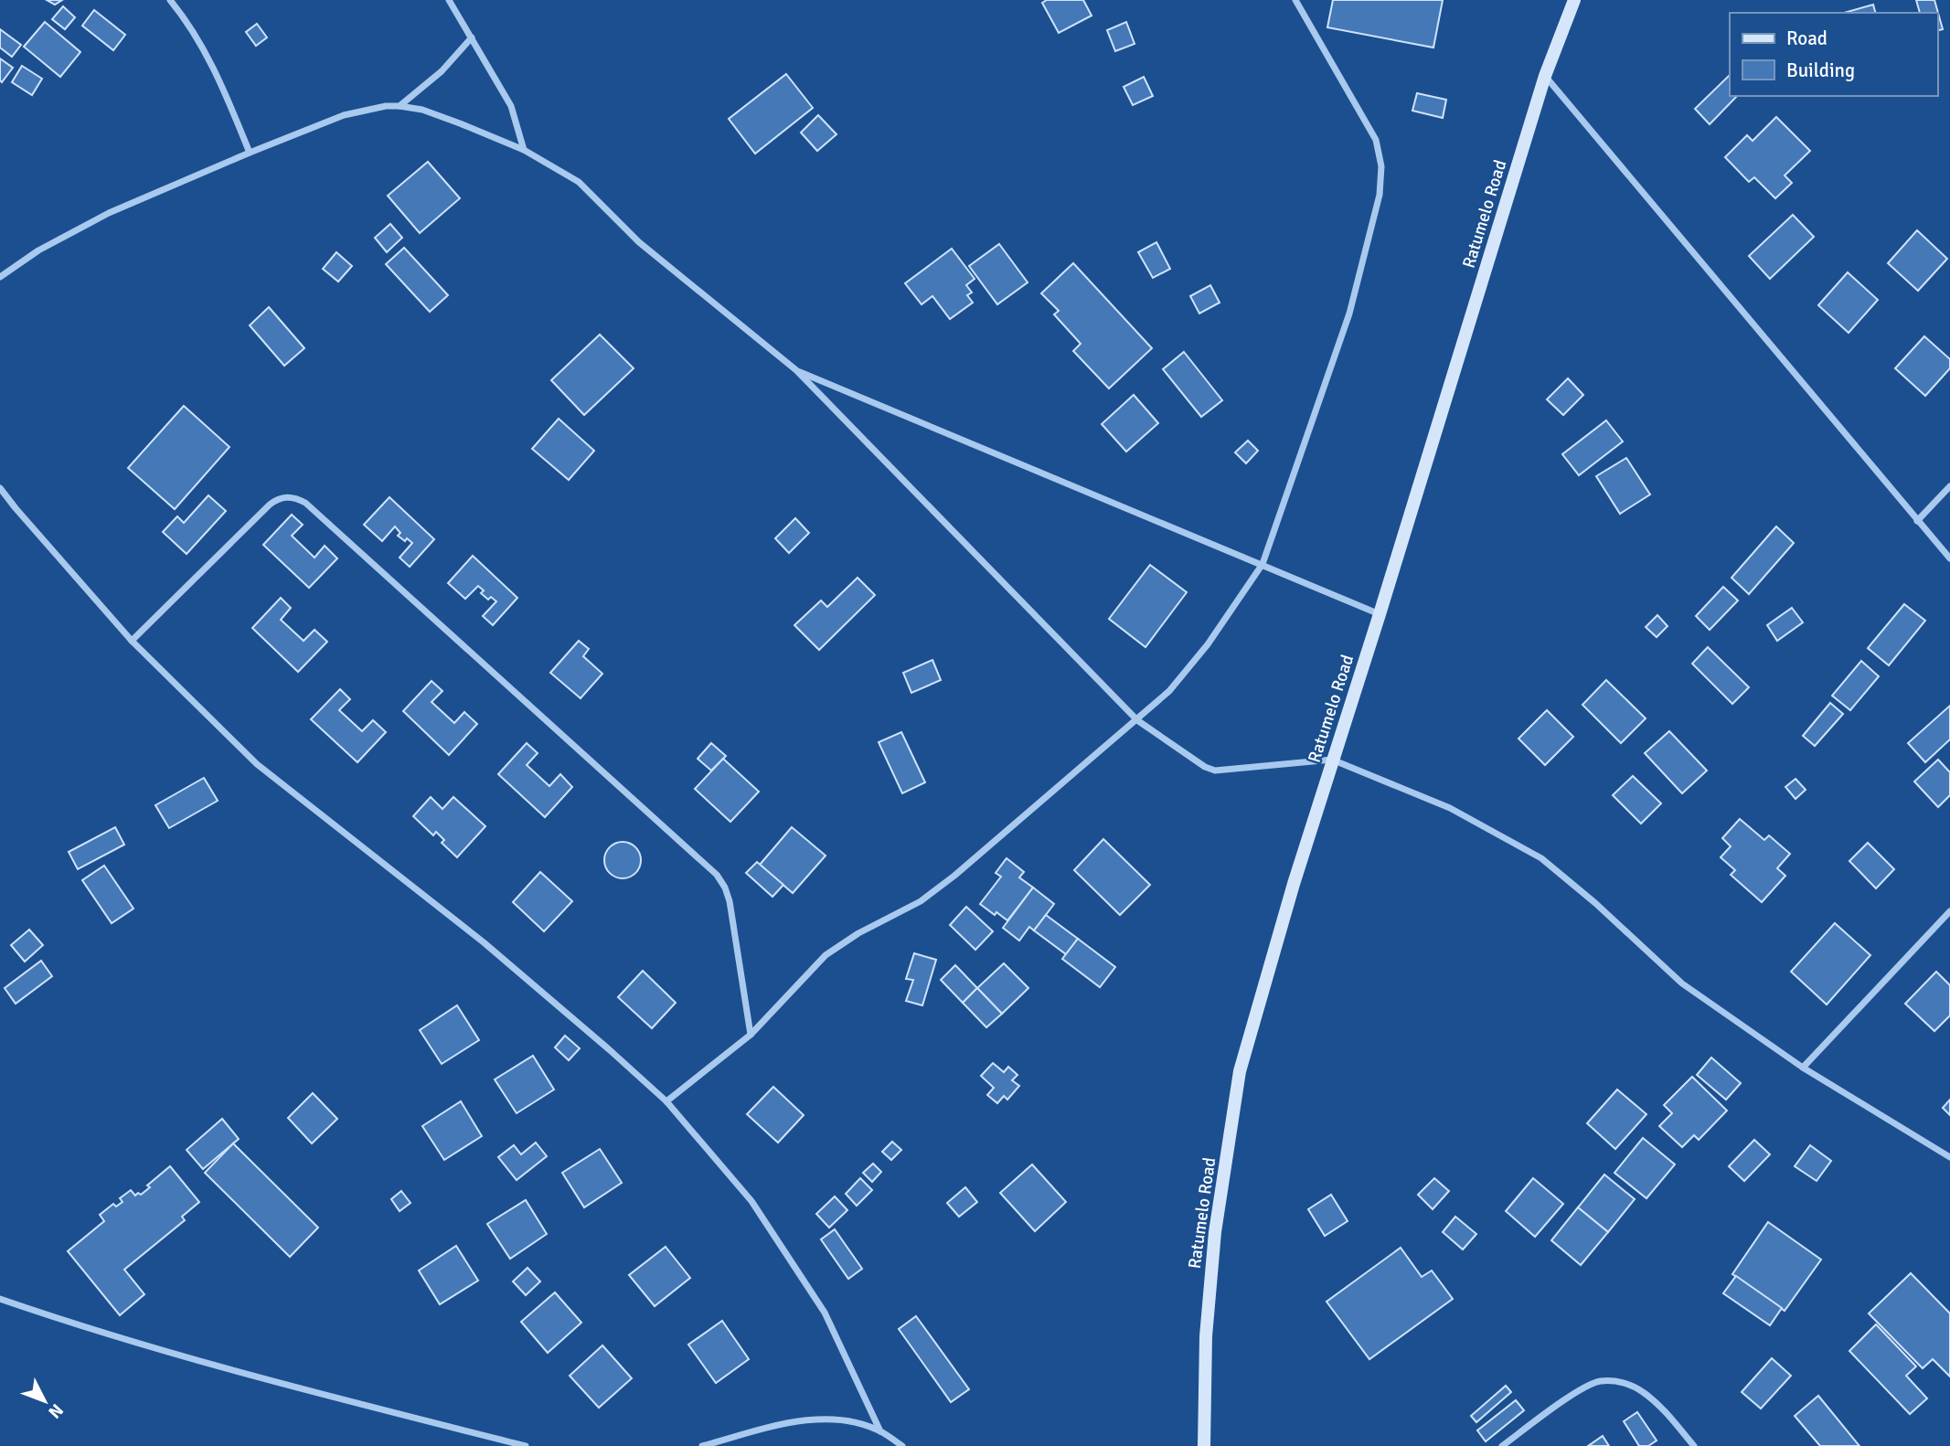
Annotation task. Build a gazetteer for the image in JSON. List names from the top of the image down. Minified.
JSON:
{"streets":{"street":["Ratumelo Road"]},"legend":["Road","Building"],"north":"bottom right"}
